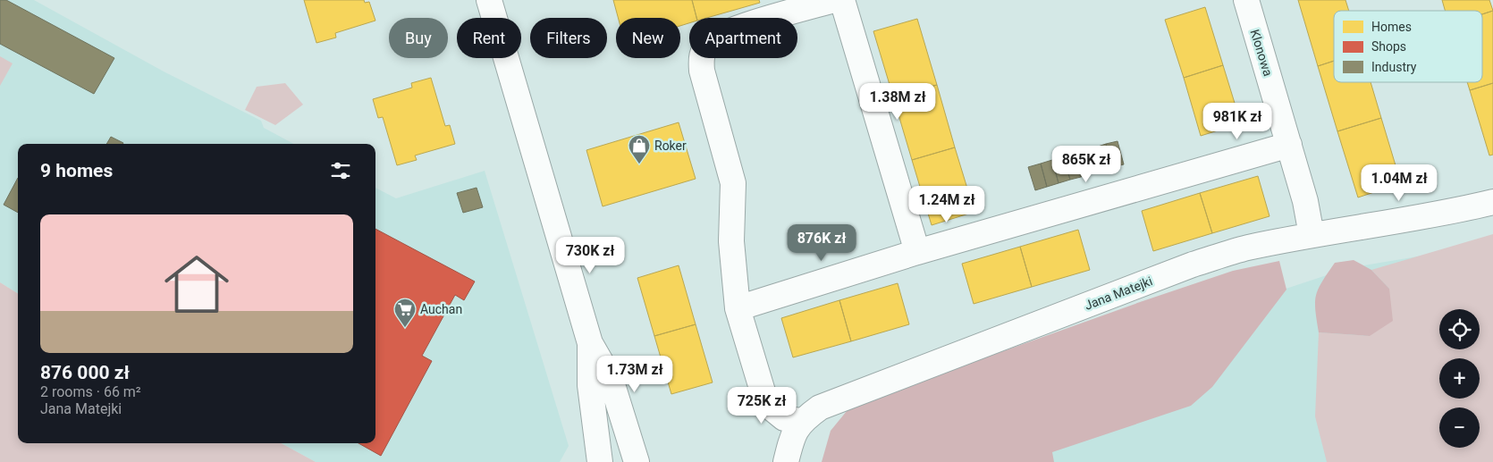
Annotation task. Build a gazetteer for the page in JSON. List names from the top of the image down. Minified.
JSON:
{"streets":{"street":["Klonowa","Jana Matejki"]},"crossings":[["Klonowa","Jana Matejki"]],"places":{"shop":["Roker"],"supermarket":["Auchan"]},"legend":["Homes","Shops","Industry"],"page":{"chip":["Buy","Rent","Filters","New","Apartment"],"price":["1.38M zł","981K zł","865K zł","1.04M zł","1.24M zł","876K zł","730K zł","1.73M zł","725K zł"],"heading":"9 homes","list":[{"name":"876 000 zł","note":"2 rooms · 66 m² · Jana Matejki"}],"map_buttons":["+","−"]}}
